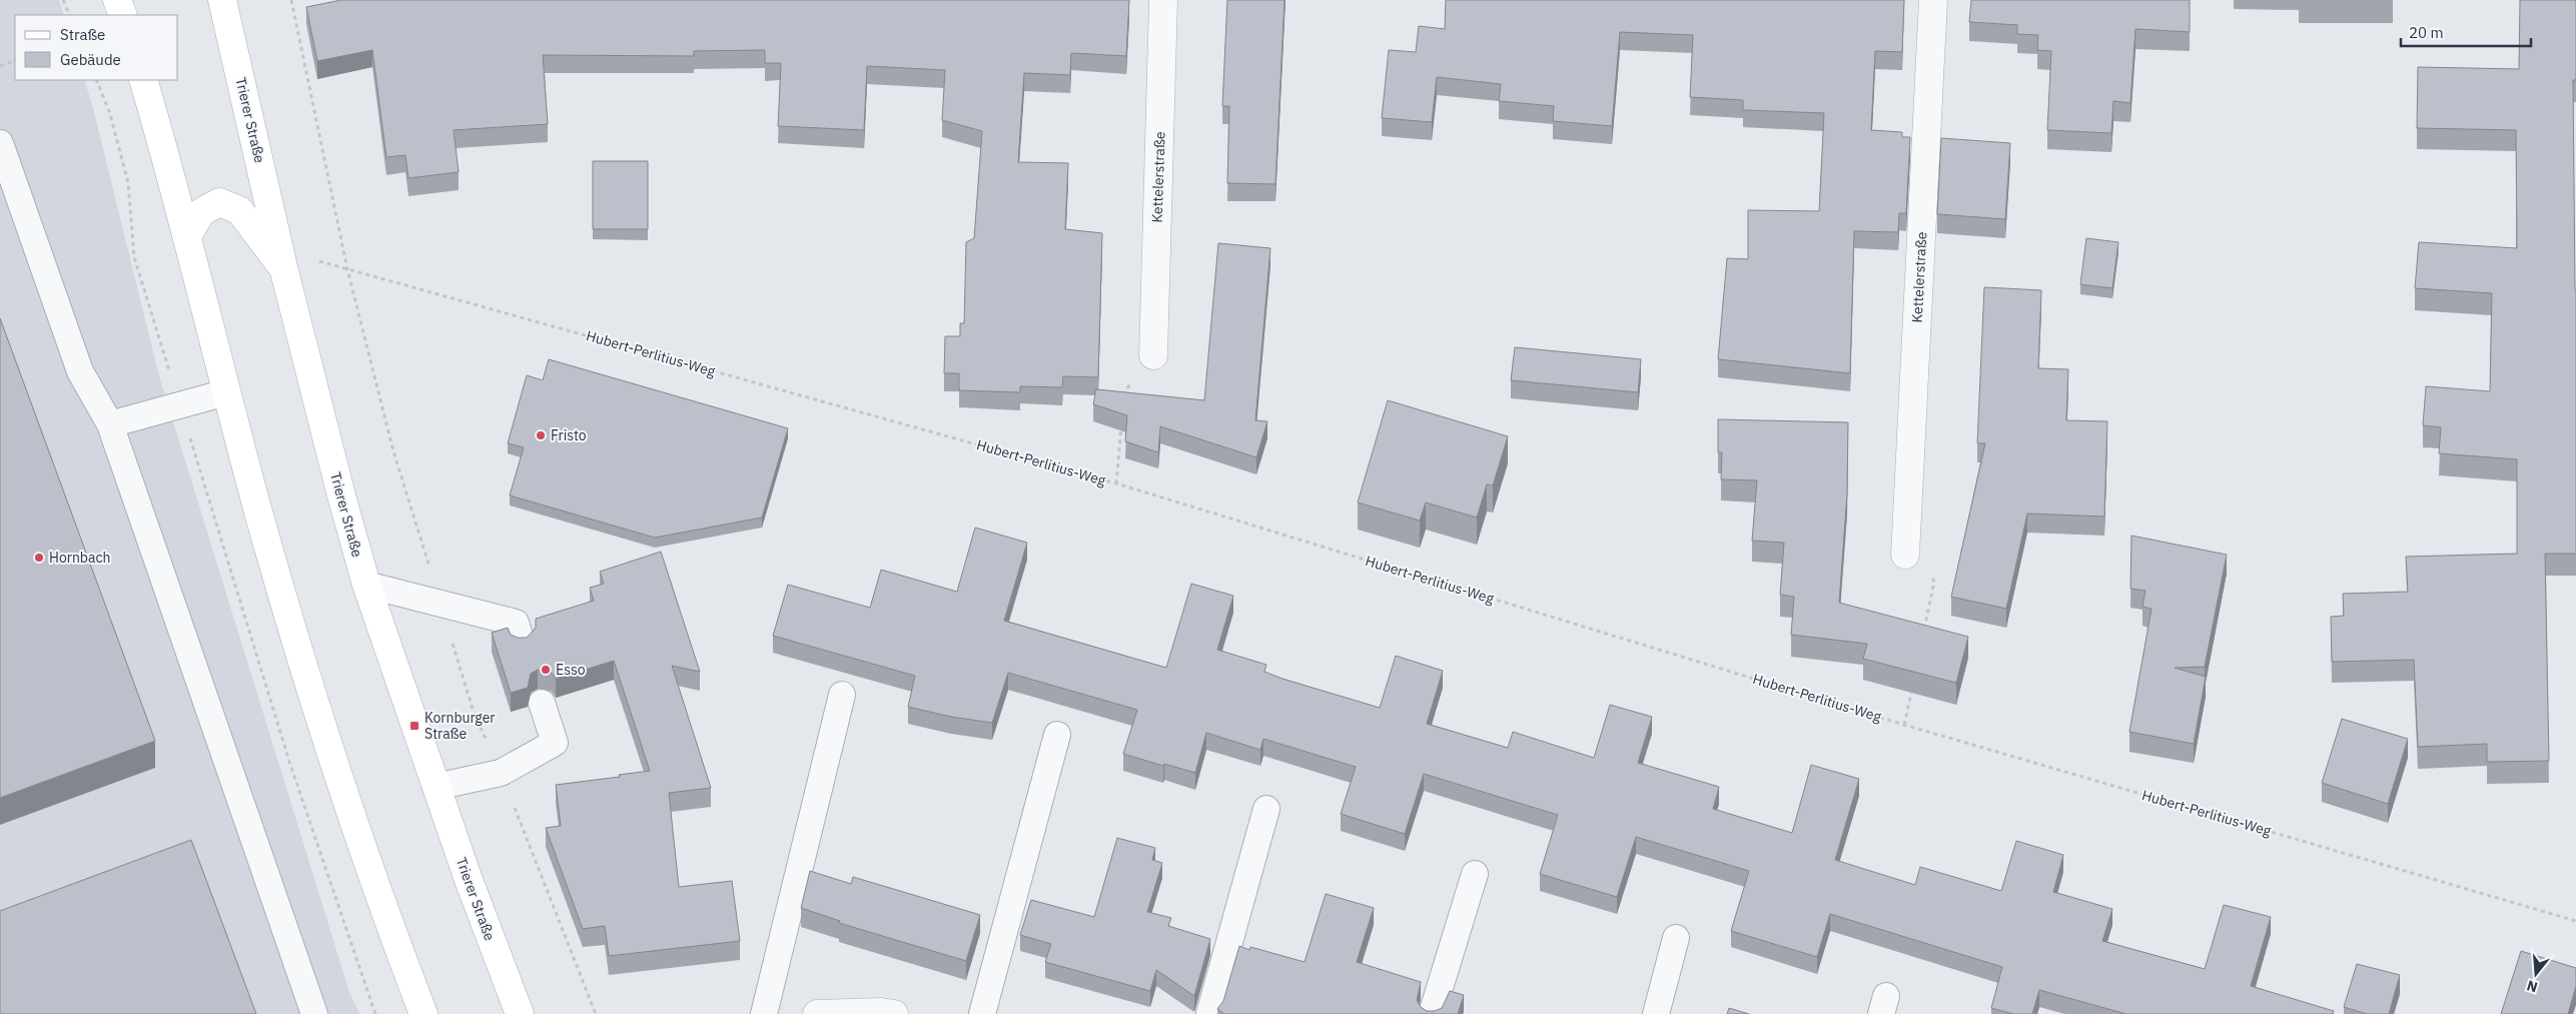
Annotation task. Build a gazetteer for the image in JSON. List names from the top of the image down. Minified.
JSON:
{"streets":{"main road":["Trierer Straße"],"street":["Kettelerstraße"],"path":["Hubert-Perlitius-Weg"]},"crossings":[["Trierer Straße","Hubert-Perlitius-Weg"]],"places":{"other":["Fristo","Hornbach","Esso"],"transit":["Kornburger Straße"]},"legend":["Straße","Gebäude"],"scale_bar":"20 m","north":"bottom"}
